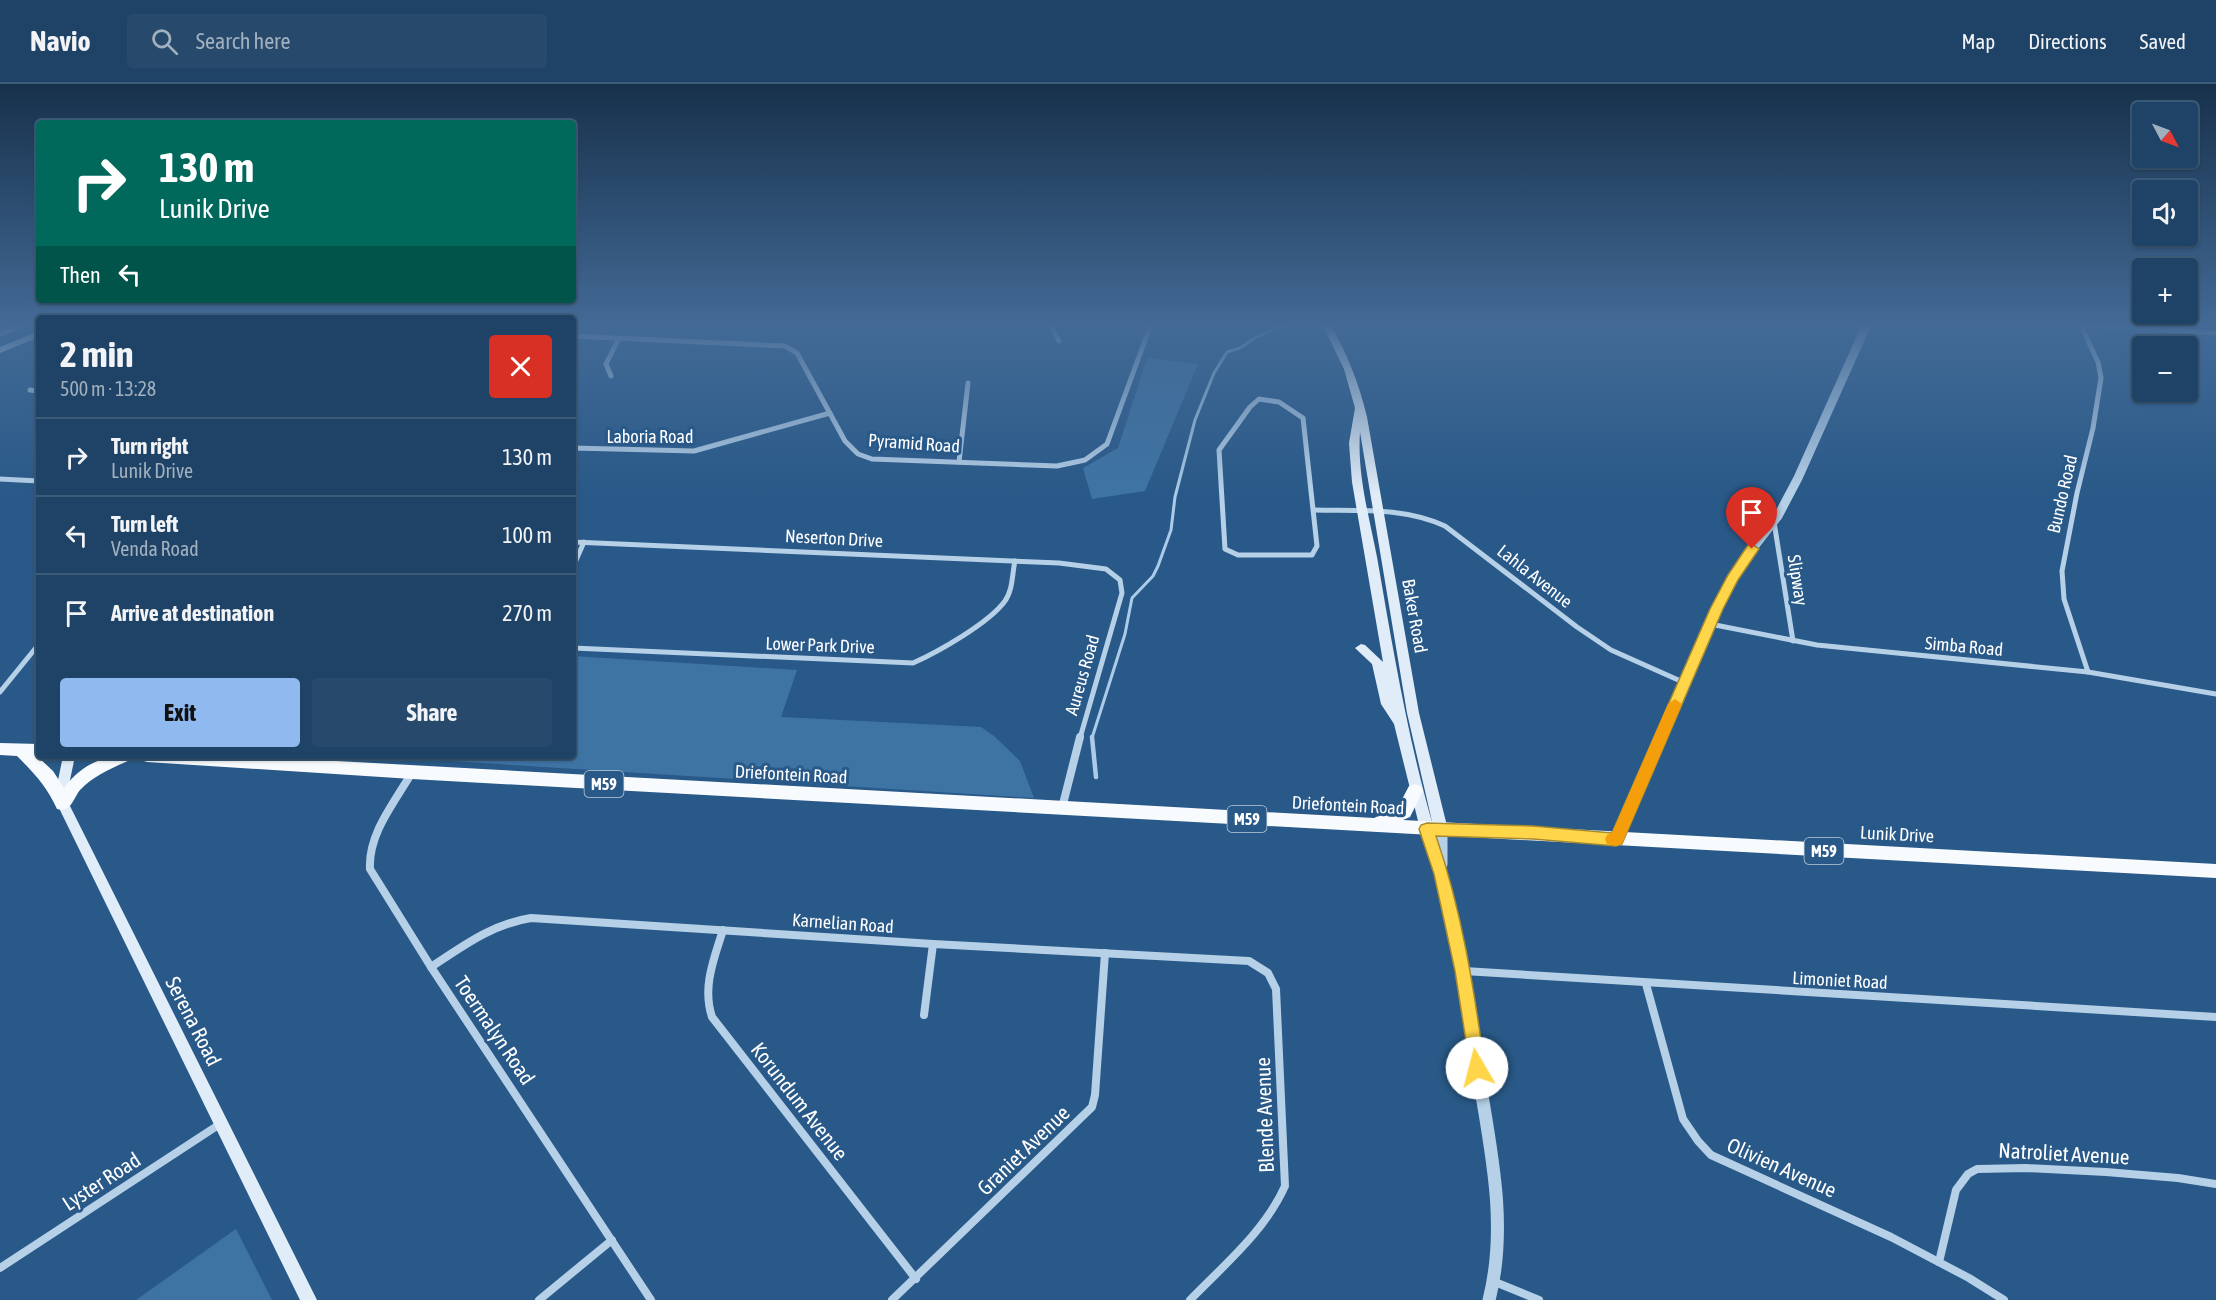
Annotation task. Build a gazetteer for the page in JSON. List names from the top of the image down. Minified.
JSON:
{"streets":{"main road":["Baker Road","Driefontein Road","M59","Lunik Drive","Serena Road"],"street":["Laboria Road","Pyramid Road","Bundo Road","Neserton Drive","Lahla Avenue","Slipway","Lower Park Drive","Simba Road","Aureus Road","Karnelian Road","Limoniet Road","Toermalyn Road","Korundum Avenue","Blende Avenue","Graniet Avenue","Natroliet Avenue","Olivien Avenue","Lyster Road"]},"crossings":[["Laboria Road","Pyramid Road"],["Bundo Road","Simba Road"],["Neserton Drive","Lower Park Drive"],["Neserton Drive","Aureus Road"],["Lahla Avenue","Baker Road"],["Slipway","Simba Road"],["Baker Road","Driefontein Road"],["Baker Road","Lunik Drive"],["Aureus Road","Driefontein Road"],["Driefontein Road","Lunik Drive"],["Driefontein Road","Toermalyn Road"],["Karnelian Road","Toermalyn Road"],["Karnelian Road","Korundum Avenue"],["Karnelian Road","Blende Avenue"],["Karnelian Road","Graniet Avenue"],["Limoniet Road","Olivien Avenue"],["Serena Road","Lyster Road"],["Korundum Avenue","Graniet Avenue"],["Natroliet Avenue","Olivien Avenue"]],"north":"bottom right","page":{"header":"Navio","search":"Search here","nav":["Map","Directions","Saved"],"map_buttons":["+","−"],"turn":["130 m","Lunik Drive"],"then":"Then","heading":["2 min","500 m · 13:28"],"list":[{"name":"Turn right","note":"Lunik Drive","value":"130 m"},{"name":"Turn left","note":"Venda Road","value":"100 m"},{"name":"Arrive at destination","value":"270 m"}],"buttons":["Exit","Share"]}}
